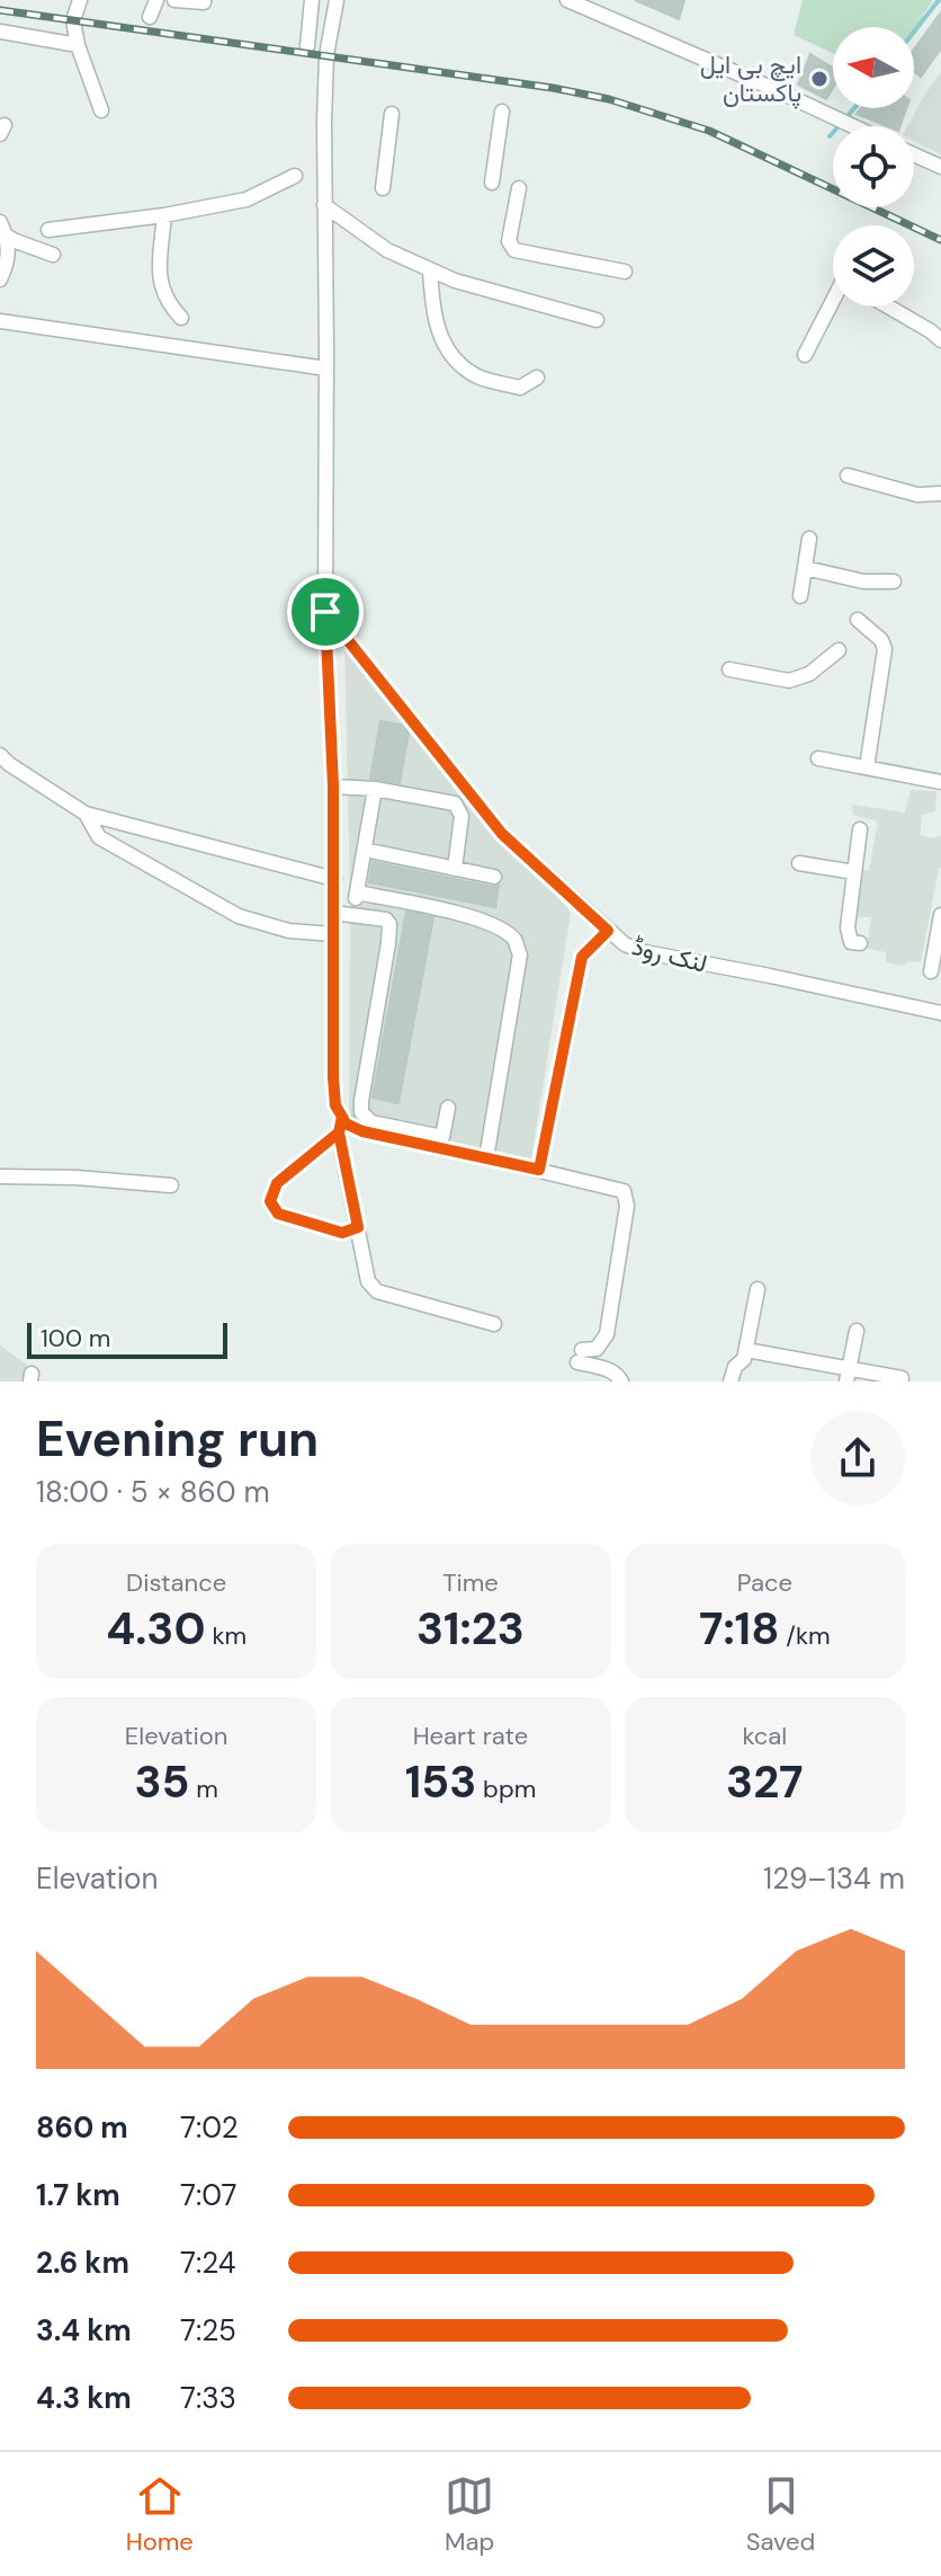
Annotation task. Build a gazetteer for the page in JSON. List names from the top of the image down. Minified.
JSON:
{"streets":{"street":["لنک روڈ"]},"places":["ایچ بی ایل پاکستان"],"scale_bar":"100 m","north":"left","page":{"scale":"100 m","heading":["Evening run","18:00 · 5 × 860 m"],"stats":[["Distance","4.30 km"],["Time","31:23"],["Pace","7:18 /km"],["Elevation","35 m"],["Heart rate","153 bpm"],["kcal","327"]],"chart":["Elevation","129–134 m"],"list":[{"name":"860 m","note":"7:02"},{"name":"1.7 km","note":"7:07"},{"name":"2.6 km","note":"7:24"},{"name":"3.4 km","note":"7:25"},{"name":"4.3 km","note":"7:33"}],"tabs":["Home","Map","Saved"]}}
